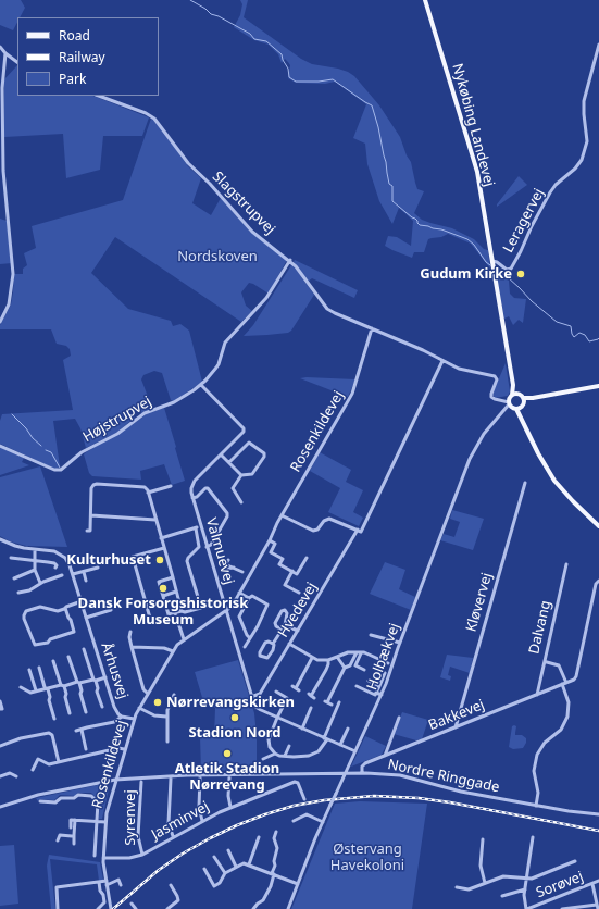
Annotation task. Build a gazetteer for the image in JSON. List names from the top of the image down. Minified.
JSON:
{"streets":{"main road":["Nykøbing Landevej"],"street":["Slagstrupvej","Leragervej","Højstrupvej","Rosenkildevej","Valmuevej","Kløvervej","Hvedevej","Dalvang","Holbækvej","Århusvej","Bakkevej","Nordre Ringgade","Syrenvej","Jasminvej","Sorøvej"]},"crossings":[["Nykøbing Landevej","Leragervej"],["Slagstrupvej","Højstrupvej"],["Slagstrupvej","Rosenkildevej"],["Slagstrupvej","Hvedevej"],["Slagstrupvej","Holbækvej"],["Rosenkildevej","Valmuevej"],["Rosenkildevej","Århusvej"],["Rosenkildevej","Nordre Ringgade"],["Rosenkildevej","Jasminvej"],["Valmuevej","Hvedevej"],["Valmuevej","Holbækvej"],["Kløvervej","Bakkevej"],["Dalvang","Bakkevej"],["Holbækvej","Nordre Ringgade"],["Bakkevej","Nordre Ringgade"],["Syrenvej","Jasminvej"]],"parks":["Nordskoven","Østervang Havekoloni"],"places":["Gudum Kirke","Kulturhuset","Dansk Forsorgshistorisk Museum","Nørrevangskirken","Stadion Nord","Atletik Stadion Nørrevang"],"legend":["Road","Railway","Park"]}
